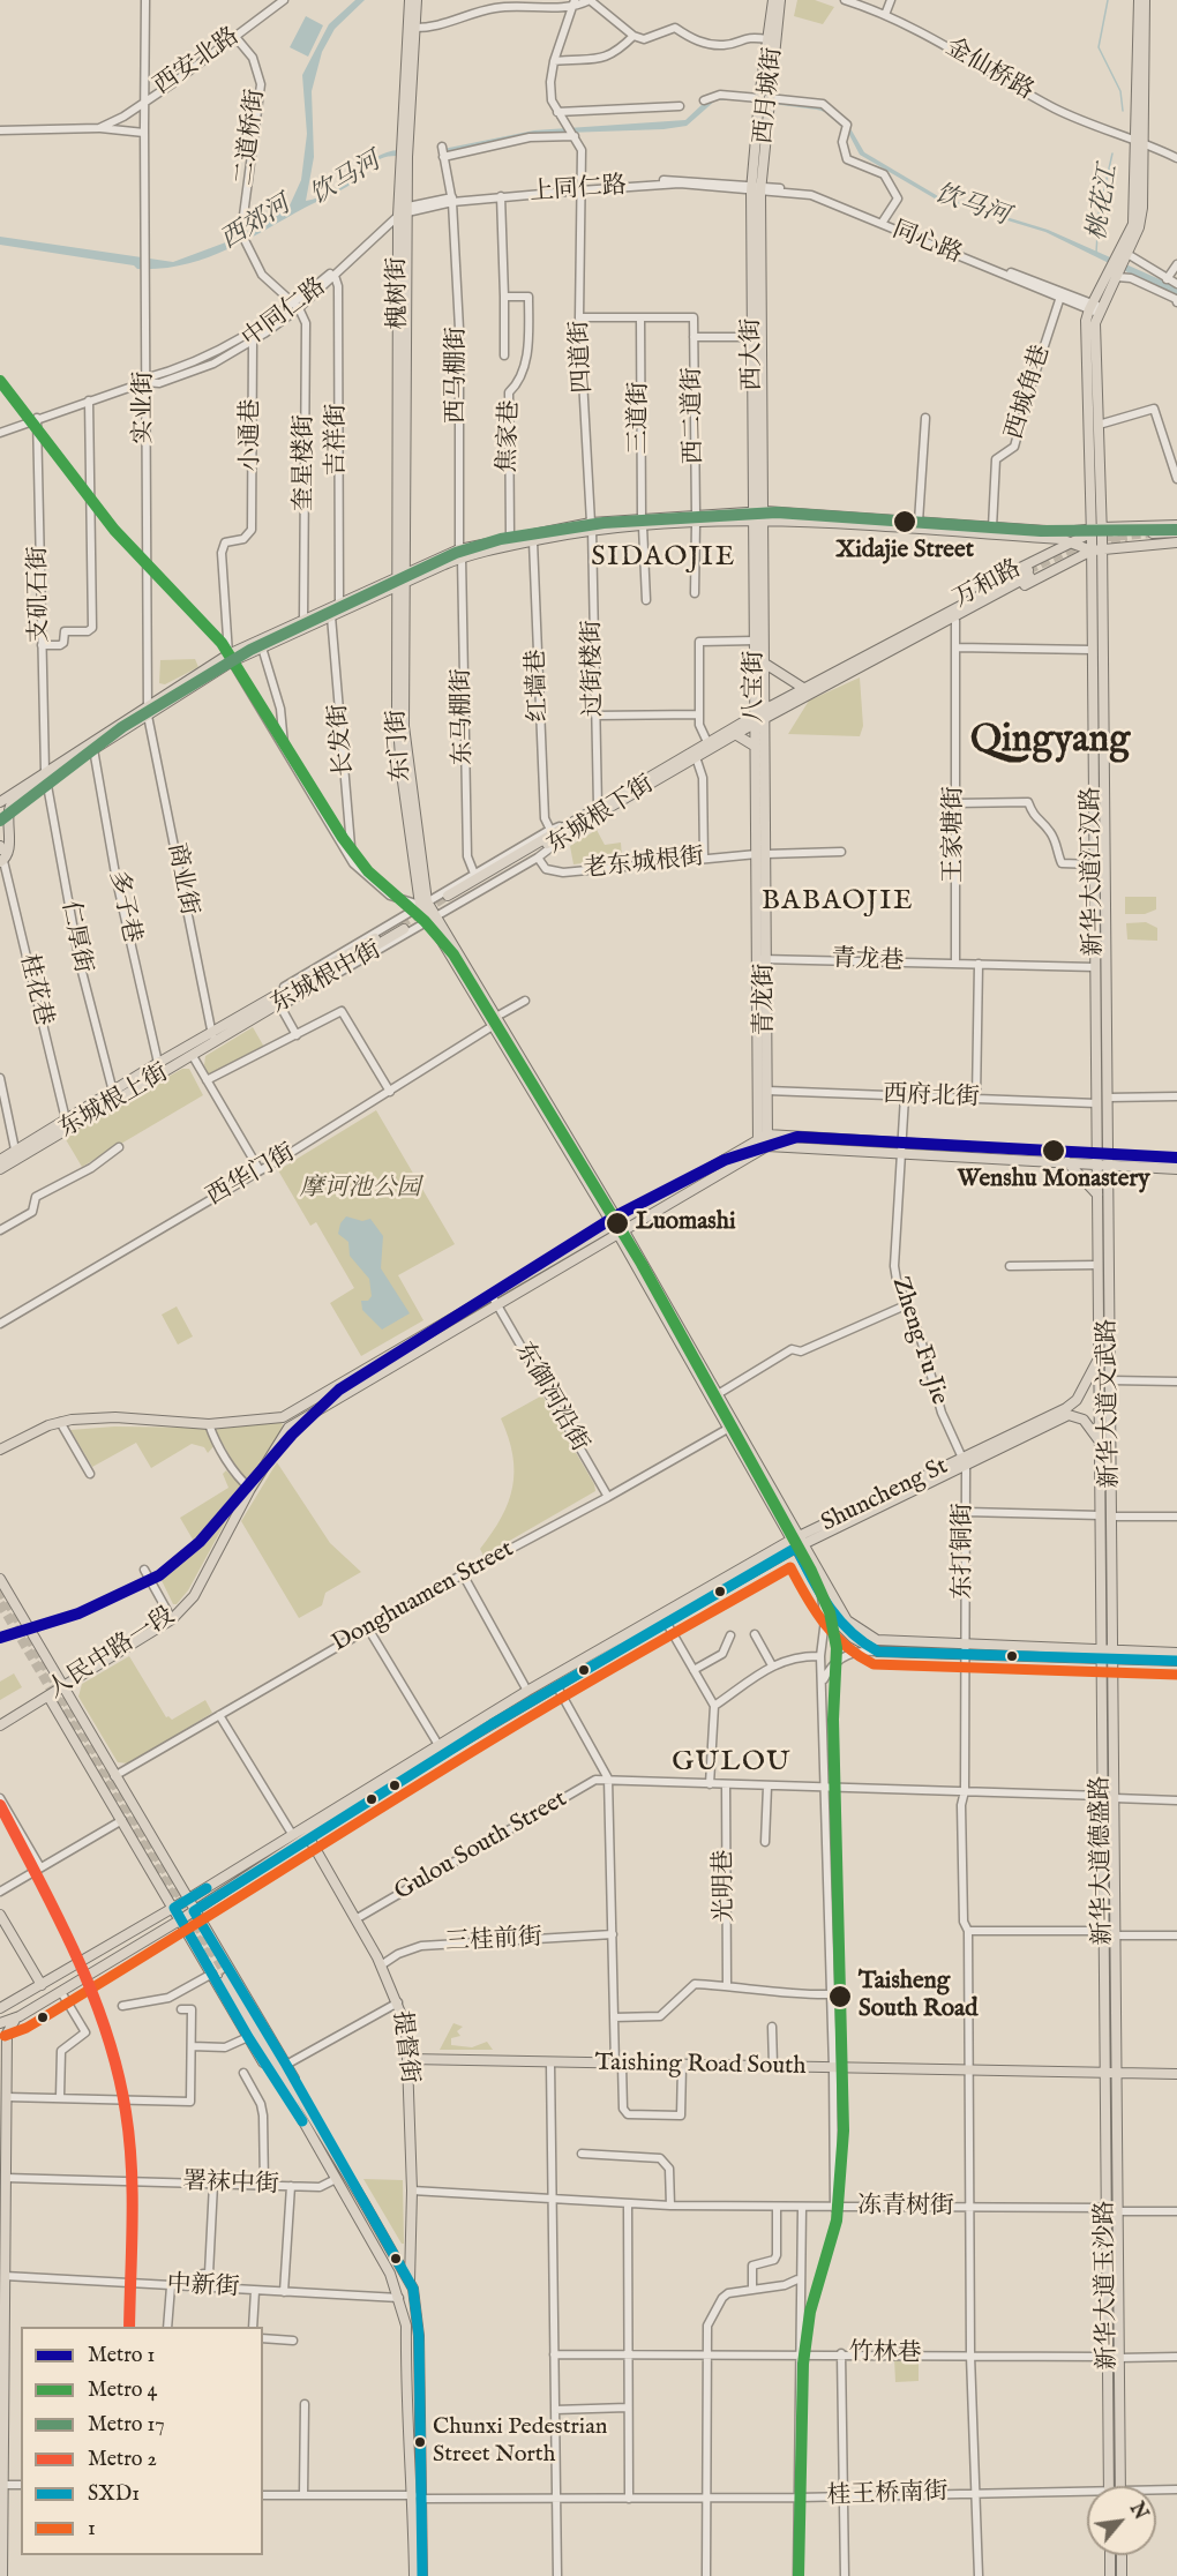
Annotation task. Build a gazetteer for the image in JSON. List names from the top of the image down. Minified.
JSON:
{"streets":{"main road":["西月城街","槐树街","西大街","万和路","八宝街","东门街","东城根下街","新华大道江汉路","东城根中街","青龙街","东城根上街","新华大道文武路","Shuncheng St","人民中路一段","新华大道德盛路","提督街","Taishing Road South","新华大道玉沙路"],"street":["西安北路","金仙桥路","二道桥街","上同仁路","同心路","中同仁路","四道街","西马棚街","西城角巷","实业街","西二道街","三道街","小通巷","焦家巷","吉祥街","奎星楼街","支矶石街","过街楼街","红墙巷","东马棚街","长发街","王家塘街","老东城根街","商业街","多子巷","仁厚街","青龙巷","桂花巷","西府北街","西华门街","Zheng Fu Jie","东御河沿街","东打铜街","Donghuamen Street","Gulou South Street","光明巷","三桂前街","署袜中街","冻青树街","中新街","竹林巷","桂王桥南街"]},"crossings":[["西安北路","二道桥街"],["西安北路","实业街"],["西月城街","上同仁路"],["西月城街","同心路"],["西月城街","西大街"],["二道桥街","中同仁路"],["二道桥街","奎星楼街"],["上同仁路","同心路"],["上同仁路","槐树街"],["上同仁路","中同仁路"],["上同仁路","西大街"],["上同仁路","四道街"],["上同仁路","西马棚街"],["同心路","西大街"],["同心路","西城角巷"],["槐树街","中同仁路"],["槐树街","东门街"],["中同仁路","实业街"],["中同仁路","小通巷"],["中同仁路","吉祥街"],["中同仁路","奎星楼街"],["西大街","八宝街"],["四道街","过街楼街"],["西马棚街","东马棚街"],["实业街","商业街"],["西二道街","三道街"],["万和路","八宝街"],["万和路","东城根下街"],["万和路","王家塘街"],["万和路","新华大道江汉路"],["支矶石街","仁厚街"],["过街楼街","东城根下街"],["红墙巷","东城根下街"],["八宝街","东城根下街"],["八宝街","老东城根街"],["八宝街","青龙街"],["东马棚街","东城根下街"],["东门街","东城根下街"],["东门街","东城根中街"],["东城根下街","老东城根街"],["东城根下街","东城根中街"],["王家塘街","青龙巷"],["老东城根街","青龙街"],["新华大道江汉路","青龙巷"],["新华大道江汉路","西府北街"],["新华大道江汉路","新华大道文武路"],["商业街","东城根中街"],["商业街","东城根上街"],["多子巷","东城根上街"],["仁厚街","东城根上街"],["青龙巷","青龙街"],["东城根中街","东城根上街"],["桂花巷","东城根上街"],["青龙街","西府北街"],["青龙街","人民中路一段"],["西府北街","Zheng Fu Jie"],["Zheng Fu Jie","Shuncheng St"],["Zheng Fu Jie","东打铜街"],["东御河沿街","Donghuamen Street"],["东御河沿街","人民中路一段"],["新华大道文武路","Shuncheng St"],["新华大道文武路","新华大道德盛路"],["Shuncheng St","东打铜街"],["Shuncheng St","提督街"],["东打铜街","Taishing Road South"],["东打铜街","冻青树街"],["东打铜街","竹林巷"],["东打铜街","桂王桥南街"],["Gulou South Street","提督街"],["新华大道德盛路","Taishing Road South"],["新华大道德盛路","新华大道玉沙路"],["三桂前街","提督街"],["提督街","Taishing Road South"],["提督街","冻青树街"],["Taishing Road South","新华大道玉沙路"],["冻青树街","新华大道玉沙路"],["新华大道玉沙路","竹林巷"]],"districts":["SIDAOJIE","Qingyang","BABAOJIE","GULOU"],"water":["饮马河","桃花江","西郊河"],"parks":["摩诃池公园"],"places":["Xidajie Street","Wenshu Monastery","Luomashi","Taisheng South Road","Chunxi Pedestrian Street North"],"lines":["metro line 4","metro line 17","metro line 1","transit line SXD1","transit line 1","metro line 2"],"legend":["Metro 1","Metro 4","Metro 17","Metro 2","SXD1","1"],"north":"top right"}
